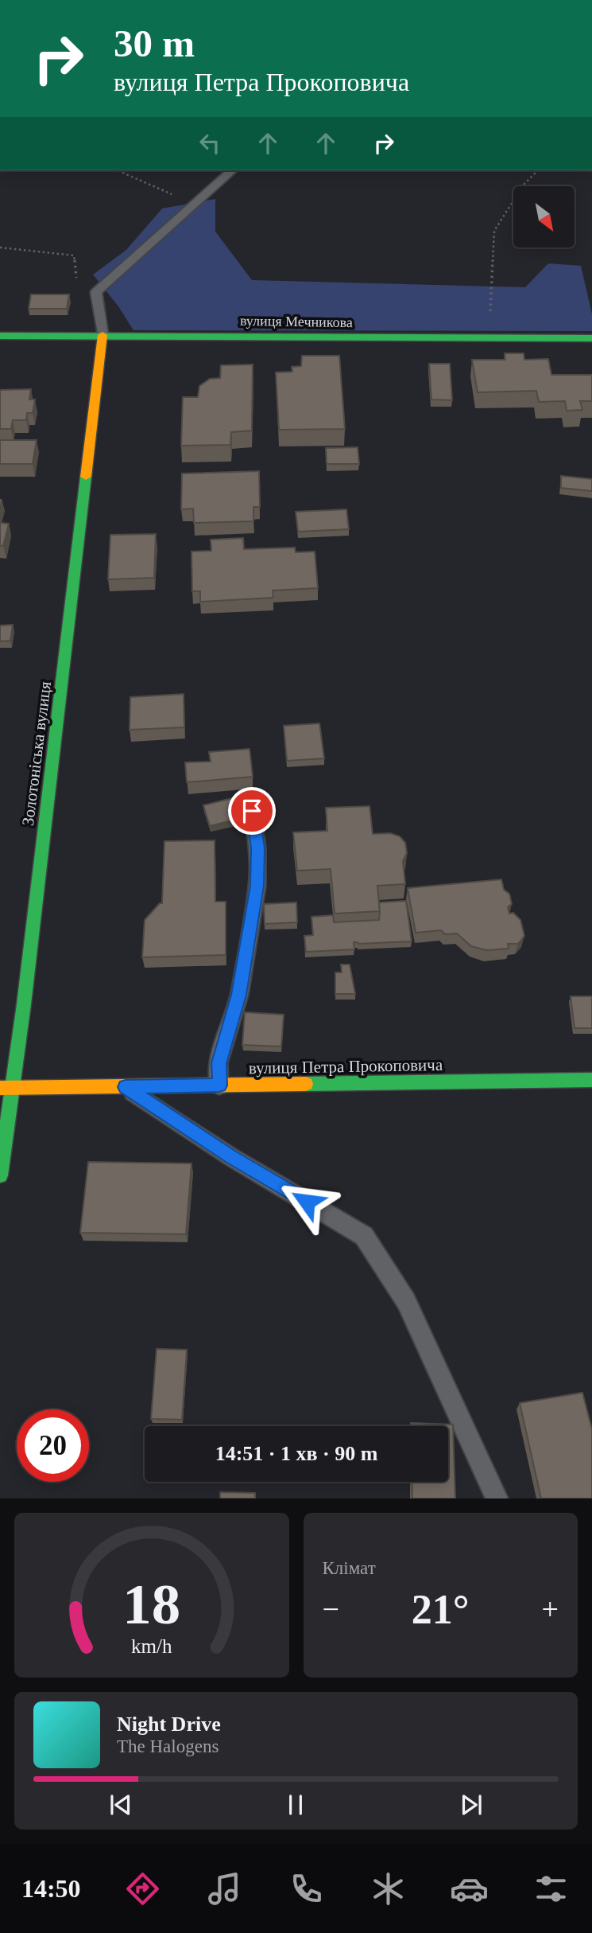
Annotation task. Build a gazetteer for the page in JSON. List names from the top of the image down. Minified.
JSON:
{"streets":{"street":["вулиця Мечникова","Золотоніська вулиця","вулиця Петра Прокоповича"]},"crossings":[["вулиця Мечникова","Золотоніська вулиця"],["Золотоніська вулиця","вулиця Петра Прокоповича"]],"north":"bottom right","page":{"turn":["30 m","вулиця Петра Прокоповича"],"limit":"20","trip":"14:51 · 1 хв · 90 m","tile":"Клімат","heat":["−","21°","+"],"song":["Night Drive","The Halogens"],"tabs":"14:50","gauge":["18","km/h"]}}
